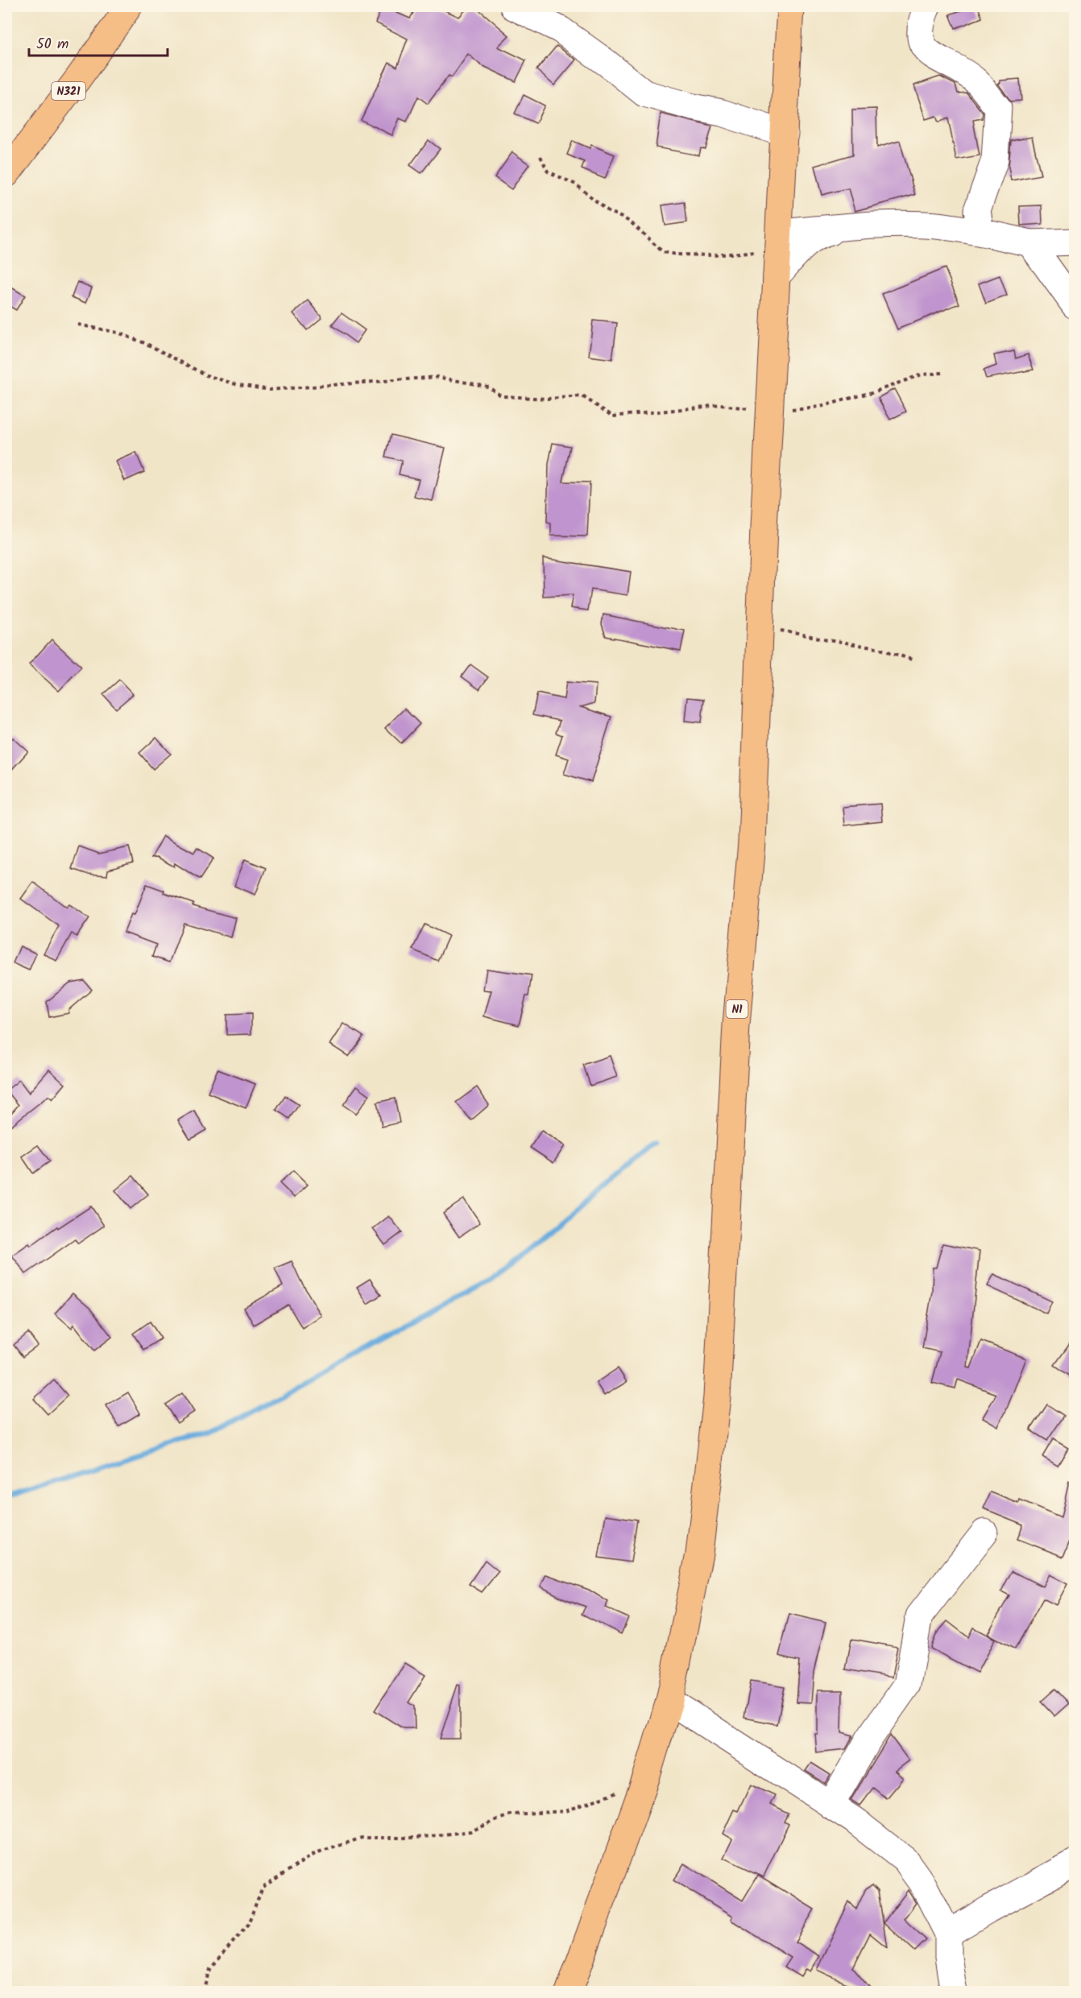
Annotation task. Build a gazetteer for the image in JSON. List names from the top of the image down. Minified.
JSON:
{"streets":{"main road":["N321","N1"]},"scale_bar":"50 m"}
